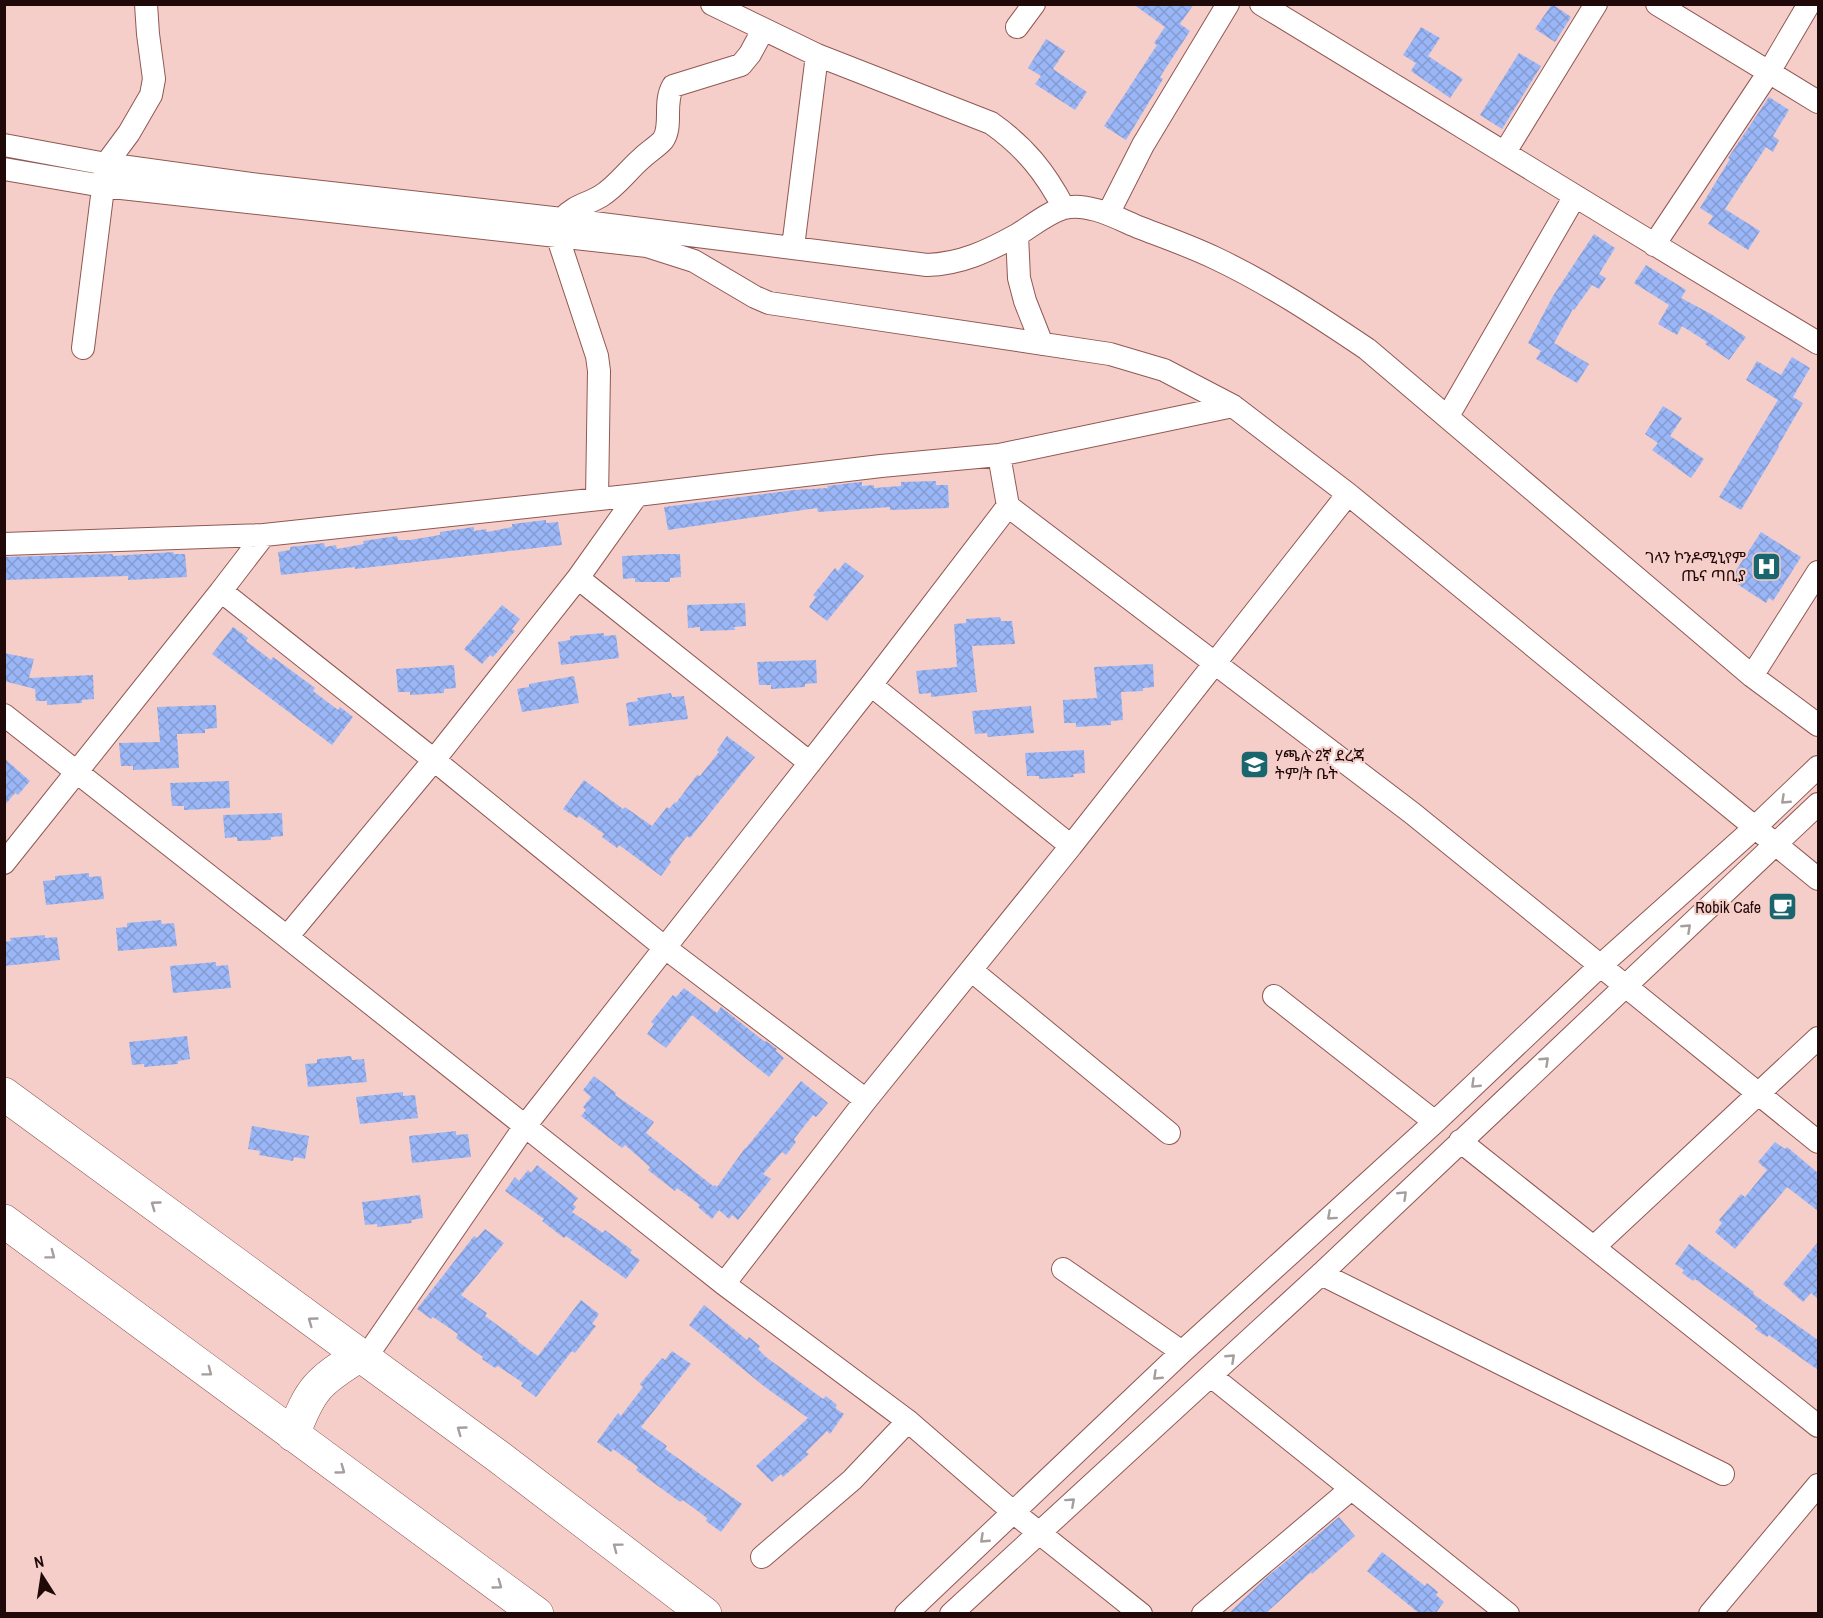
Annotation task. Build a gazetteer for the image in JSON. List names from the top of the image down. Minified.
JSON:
{"places":{"hospital":["ገላን ኮንዶሚኒየም ጤና ጣቢያ"],"school or university":["ሃጫሉ 2ኛ ደረጃ ትም/ት ቤት"],"cafe":["Robik Cafe"]},"north":"top"}
